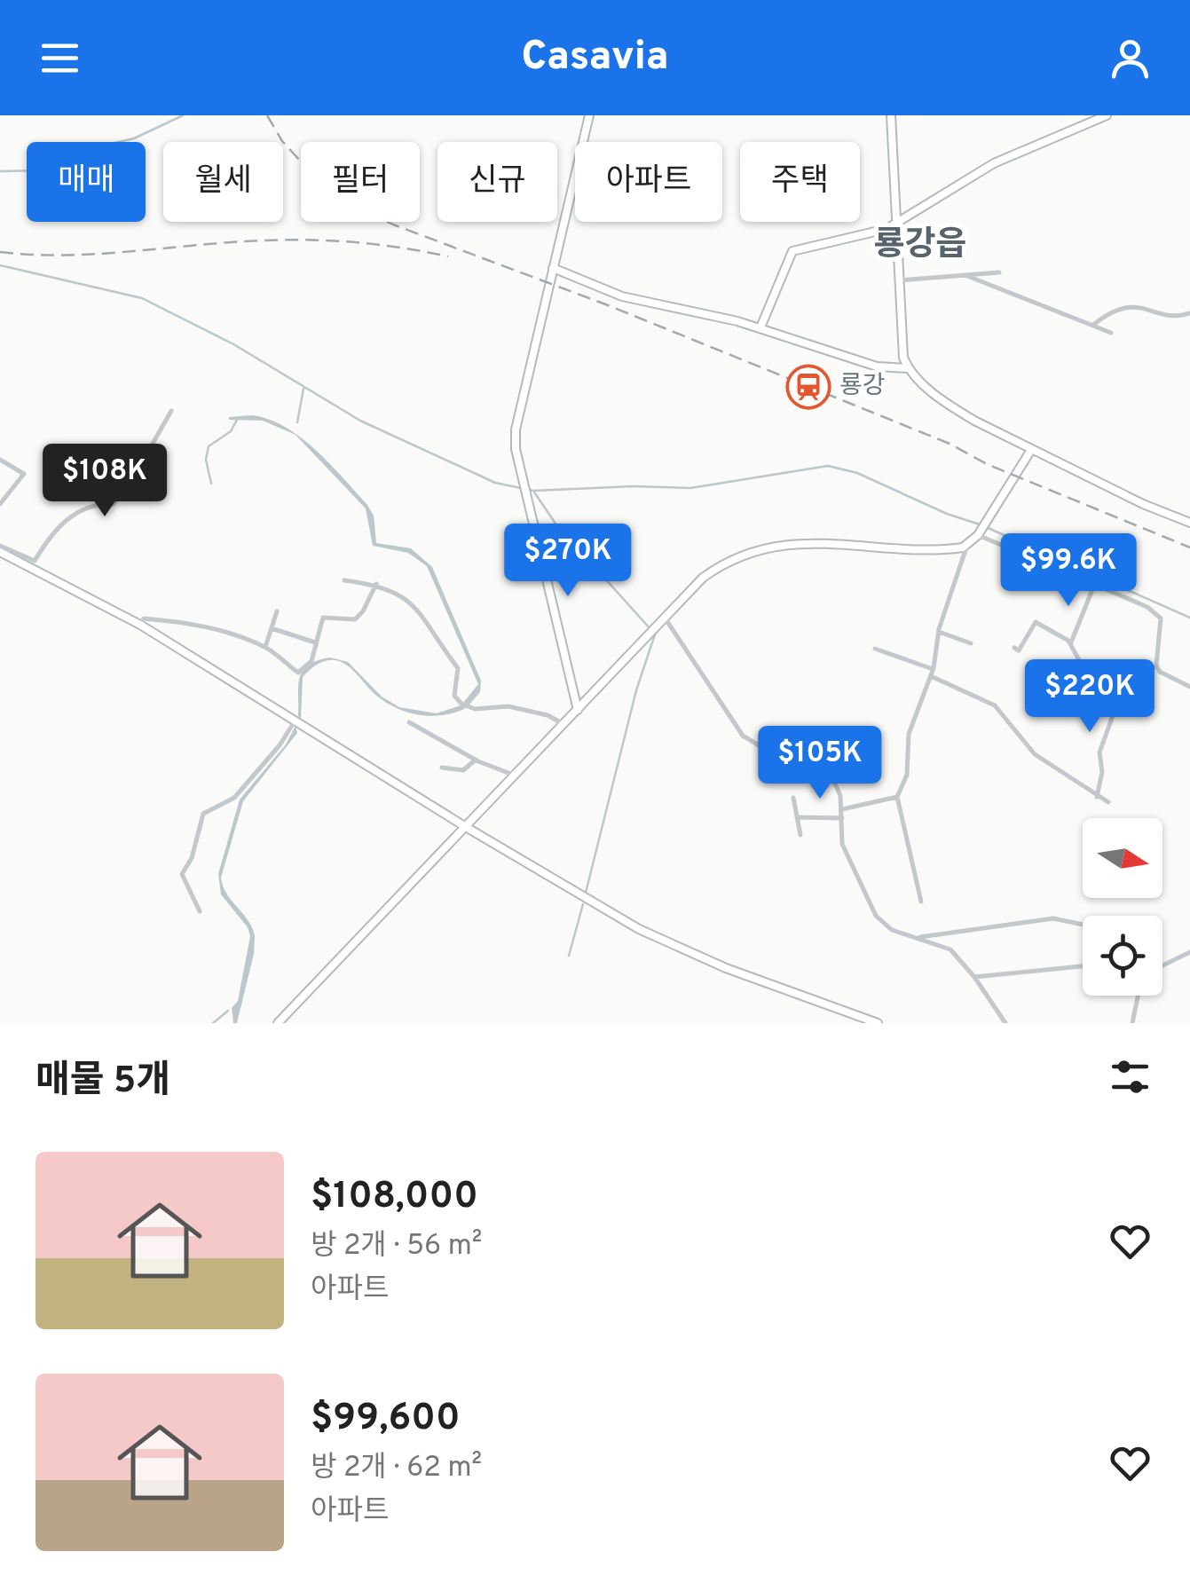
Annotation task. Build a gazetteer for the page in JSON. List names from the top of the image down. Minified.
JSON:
{"districts":["룡강읍"],"places":{"station":["룡강"]},"north":"right","page":{"header":"Casavia","chip":["매매","월세","필터","신규","아파트","주택"],"price":["$108K","$270K","$99.6K","$220K","$105K"],"heading":"매물 5개","list":[{"name":"$108,000","note":"방 2개 · 56 m² · 아파트"},{"name":"$99,600","note":"방 2개 · 62 m² · 아파트"}]}}
